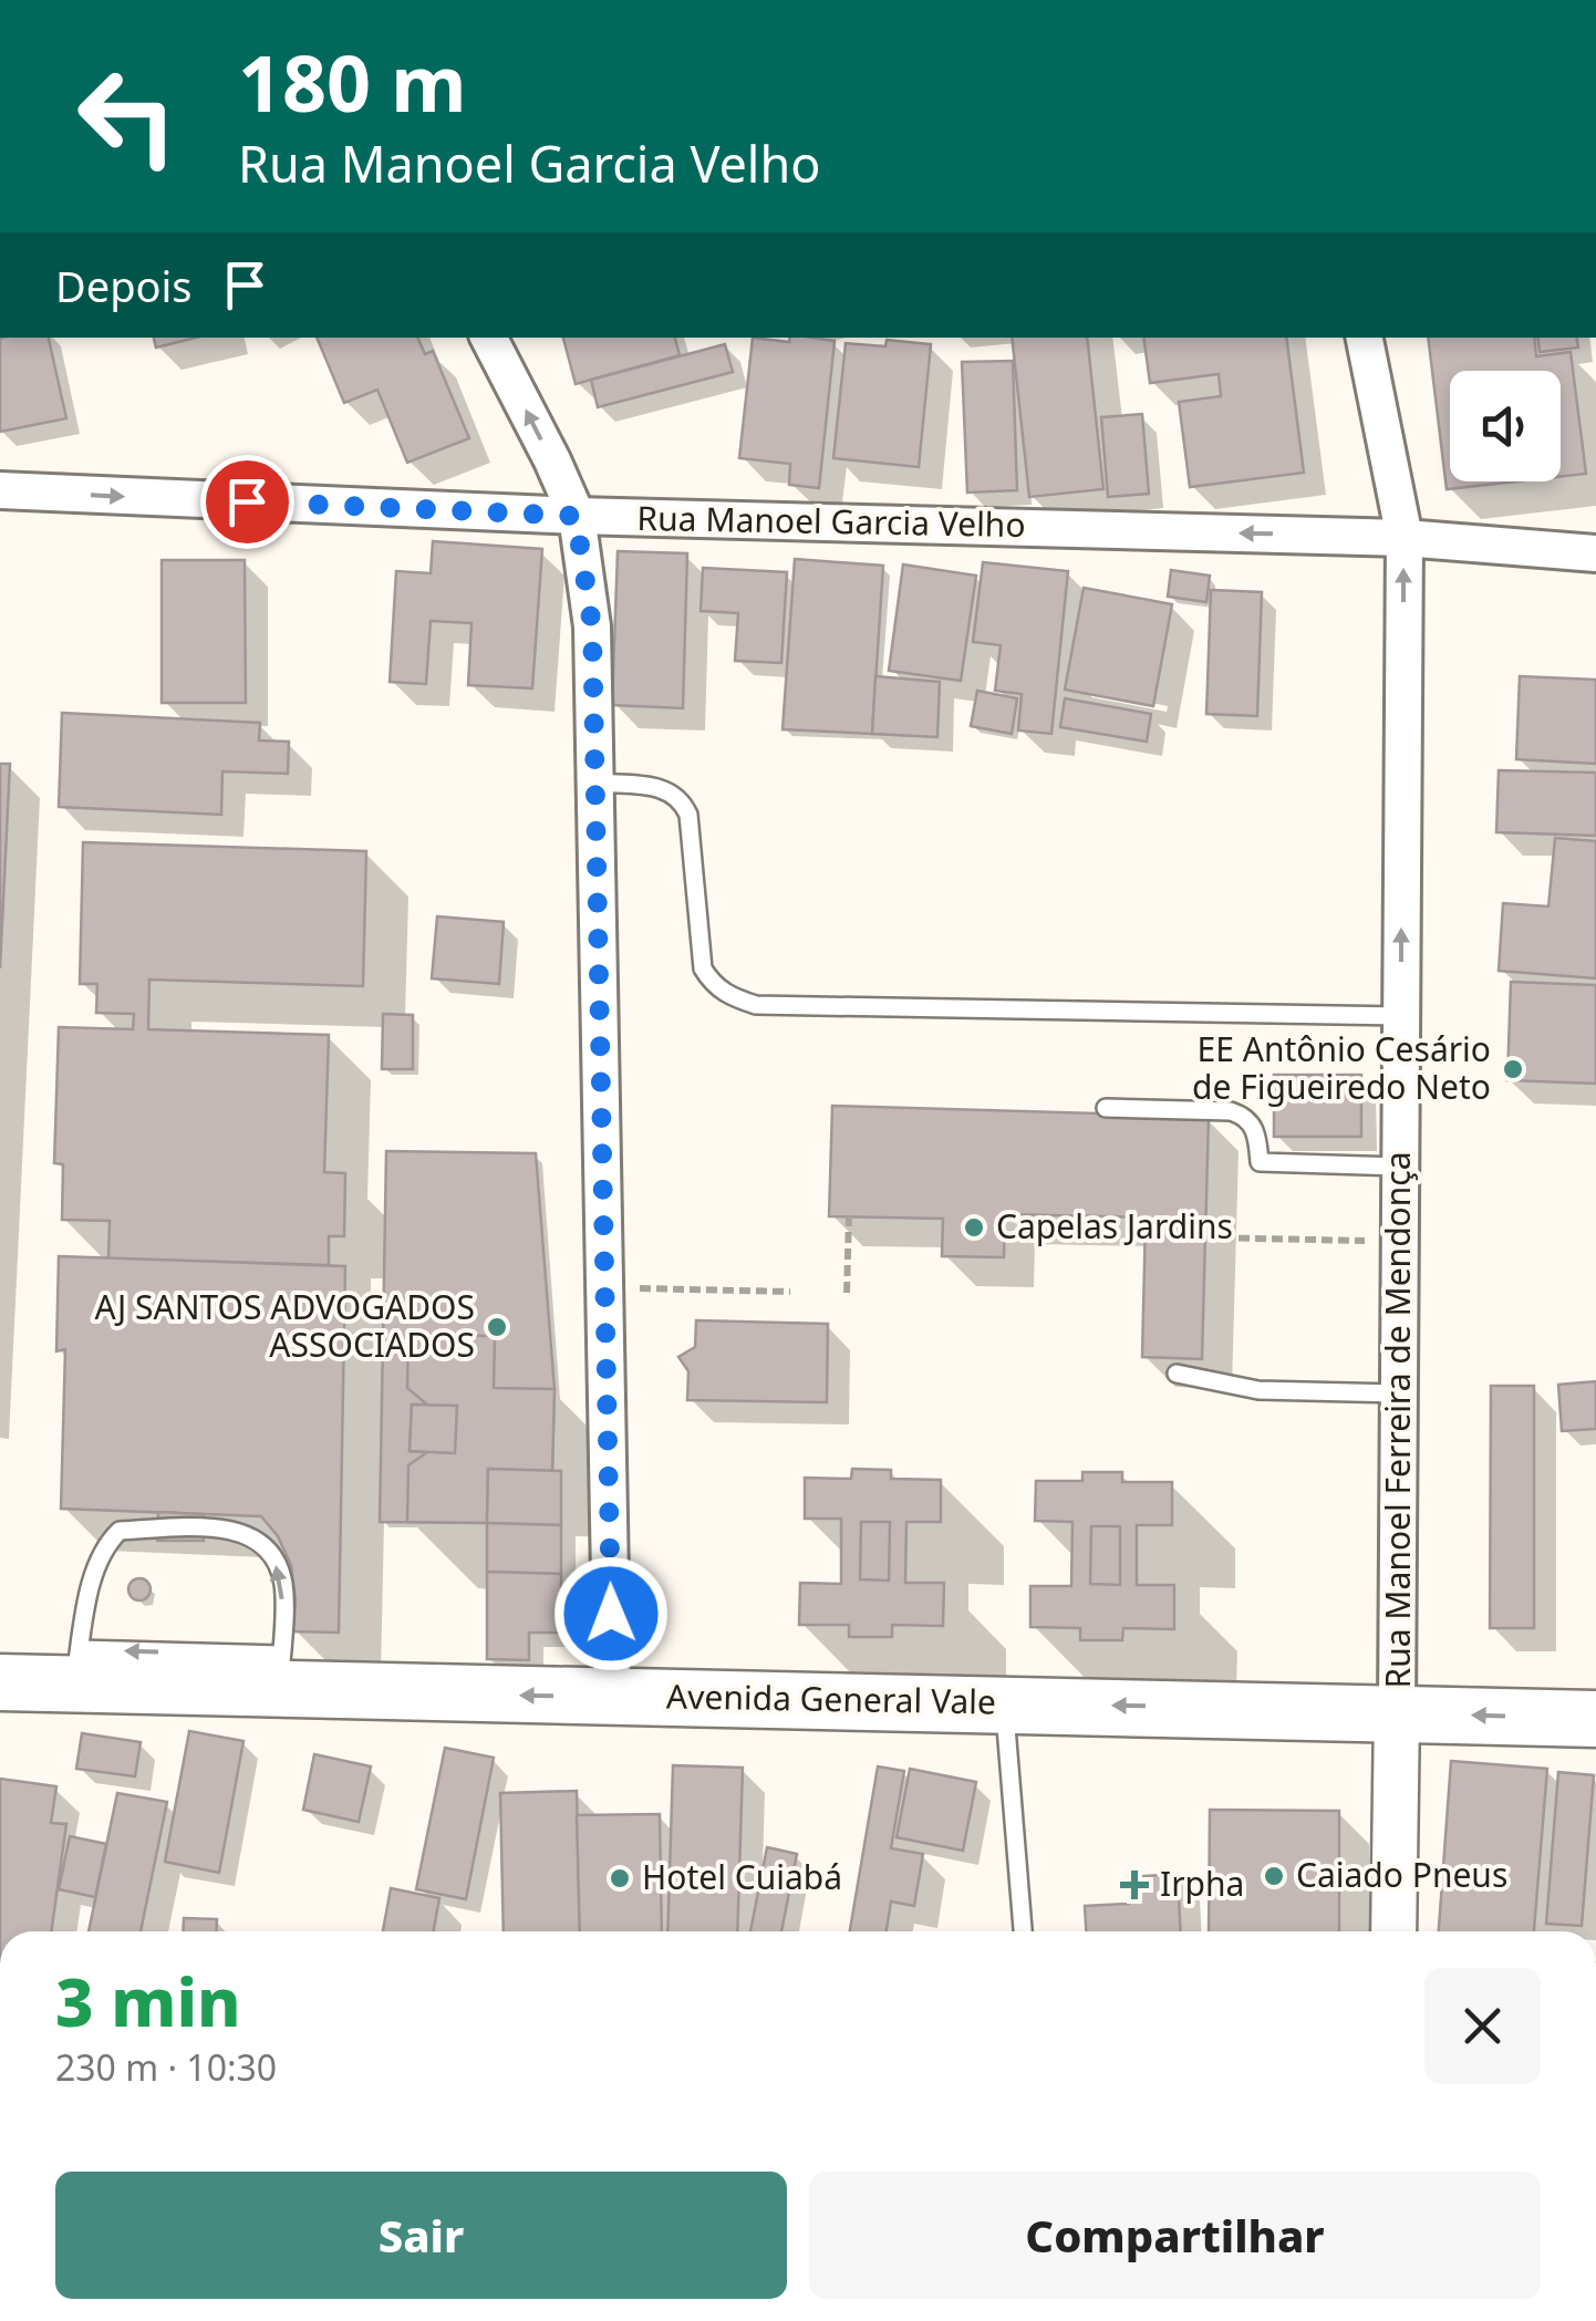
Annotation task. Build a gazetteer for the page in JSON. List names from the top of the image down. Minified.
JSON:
{"streets":{"main road":["Avenida General Vale"],"street":["Rua Manoel Garcia Velho","Rua Manoel Ferreira de Mendonça"]},"crossings":[["Rua Manoel Garcia Velho","Rua Manoel Ferreira de Mendonça"],["Rua Manoel Ferreira de Mendonça","Avenida General Vale"]],"one_way":["Avenida General Vale"],"places":{"other":["EE Antônio Cesário de Figueiredo Neto","Capelas Jardins","AJ SANTOS ADVOGADOS ASSOCIADOS","Caiado Pneus","Hotel Cuiabá"],"health":["Irpha"]},"page":{"turn":["180 m","Rua Manoel Garcia Velho"],"then":"Depois","heading":["3 min","230 m · 10:30"],"buttons":["Sair","Compartilhar"]}}
